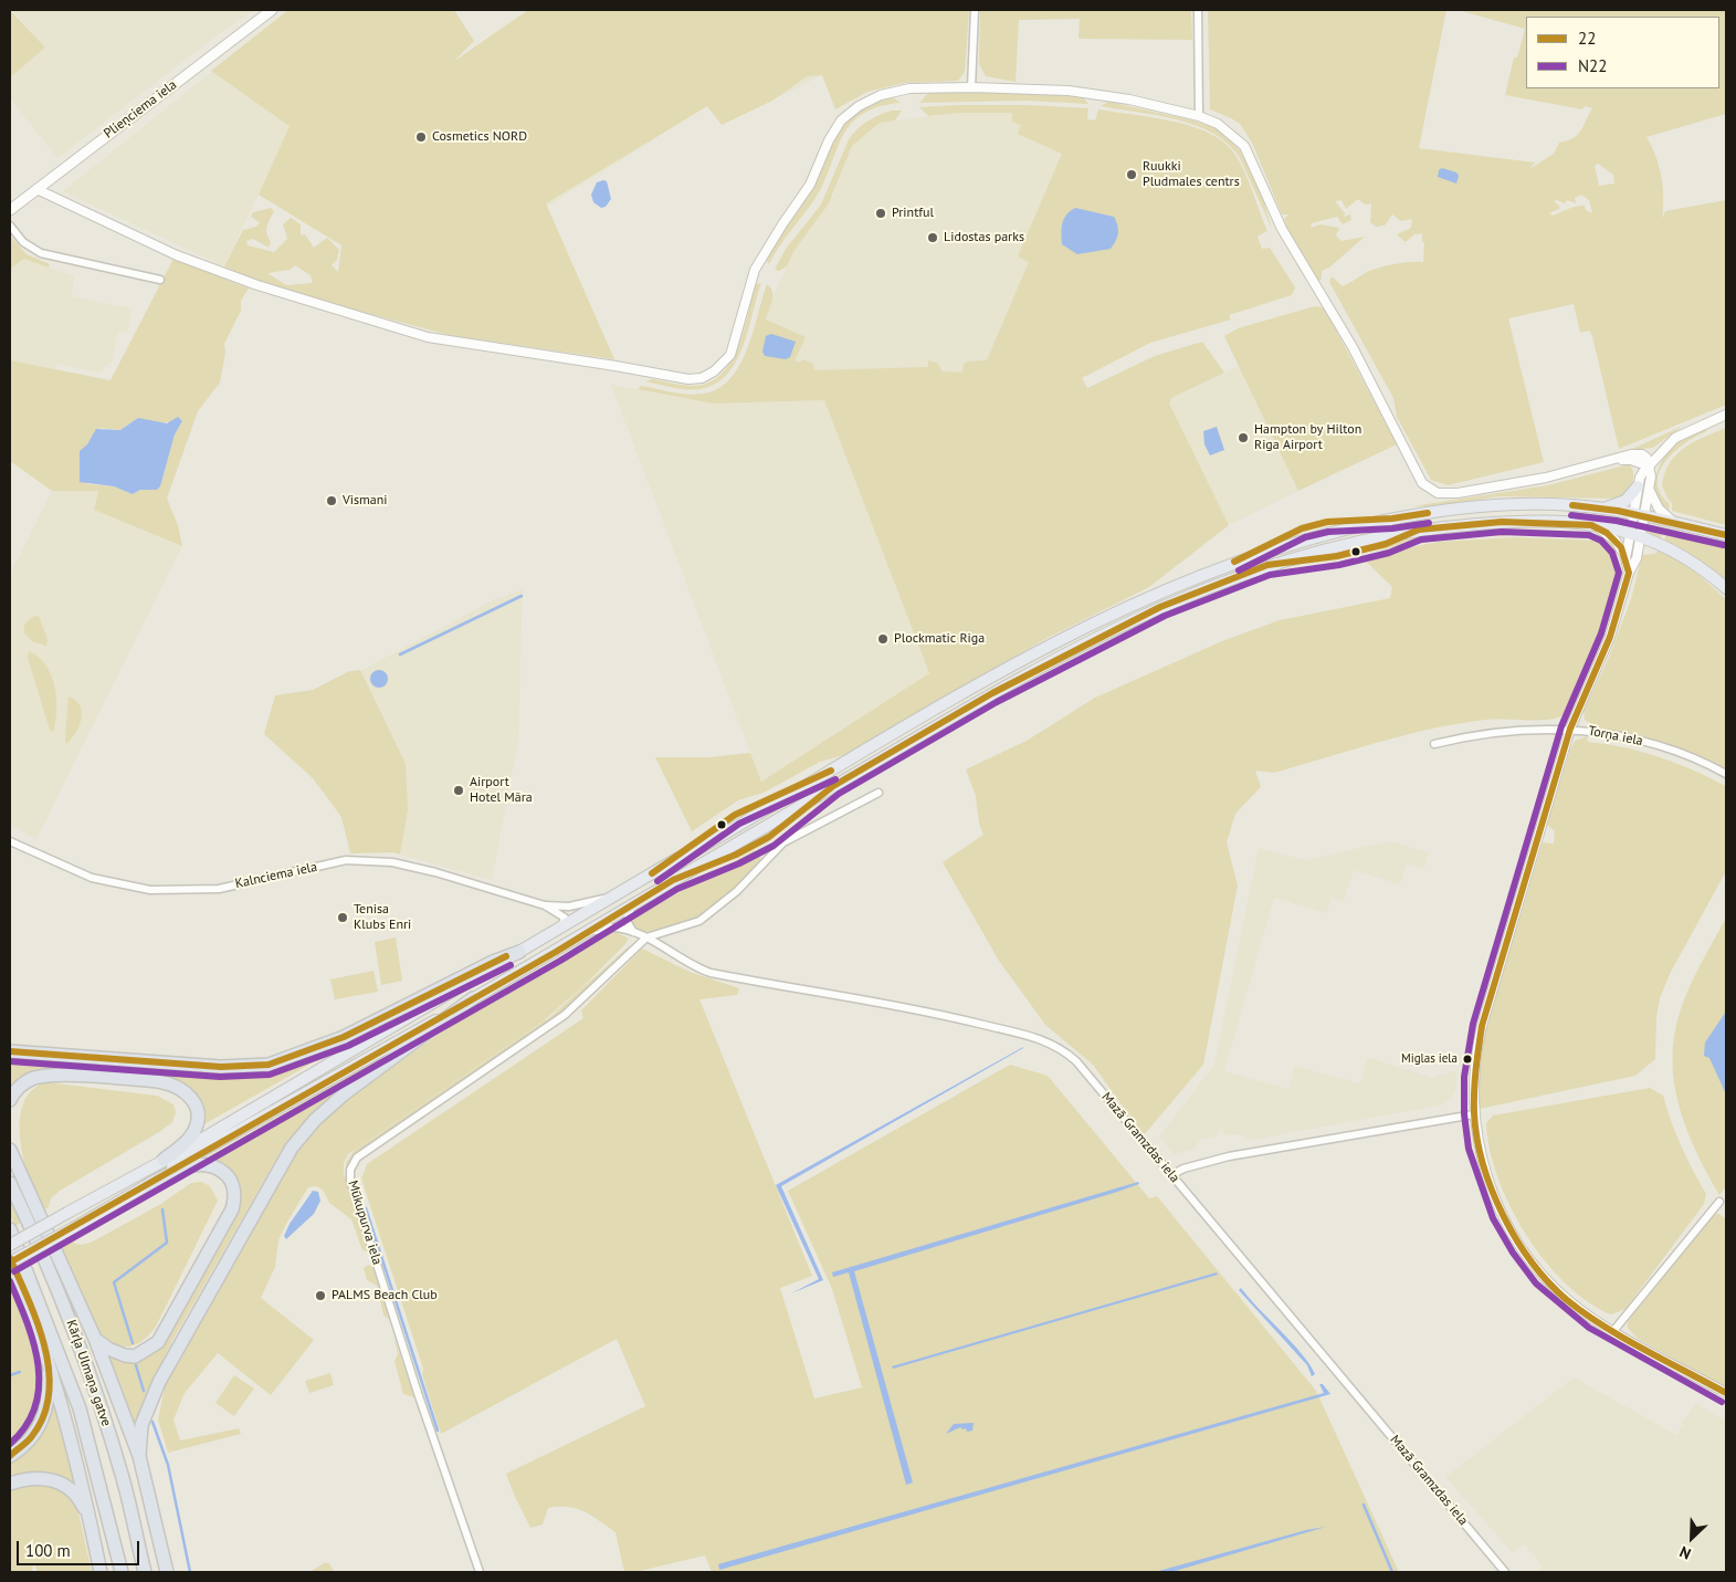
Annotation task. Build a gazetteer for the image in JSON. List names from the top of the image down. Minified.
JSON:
{"streets":{"highway":["Kārļa Ulmaņa gatve"],"main road":["Plieņciema iela"],"street":["Torņa iela","Kalnciema iela","Mazā Gramzdas iela","Mūkupurva iela"]},"crossings":[["Mazā Gramzdas iela","Mūkupurva iela"]],"places":["Cosmetics NORD","Ruukki Pludmales centrs","Printful","Lidostas parks","Hampton by Hilton Riga Airport","Vismani","Plockmatic Riga","Airport Hotel Māra","Tenisa Klubs Enri","Miglas iela","PALMS Beach Club"],"lines":["transit line 22","transit line N22"],"legend":["22","N22"],"scale_bar":"100 m","north":"bottom left"}
